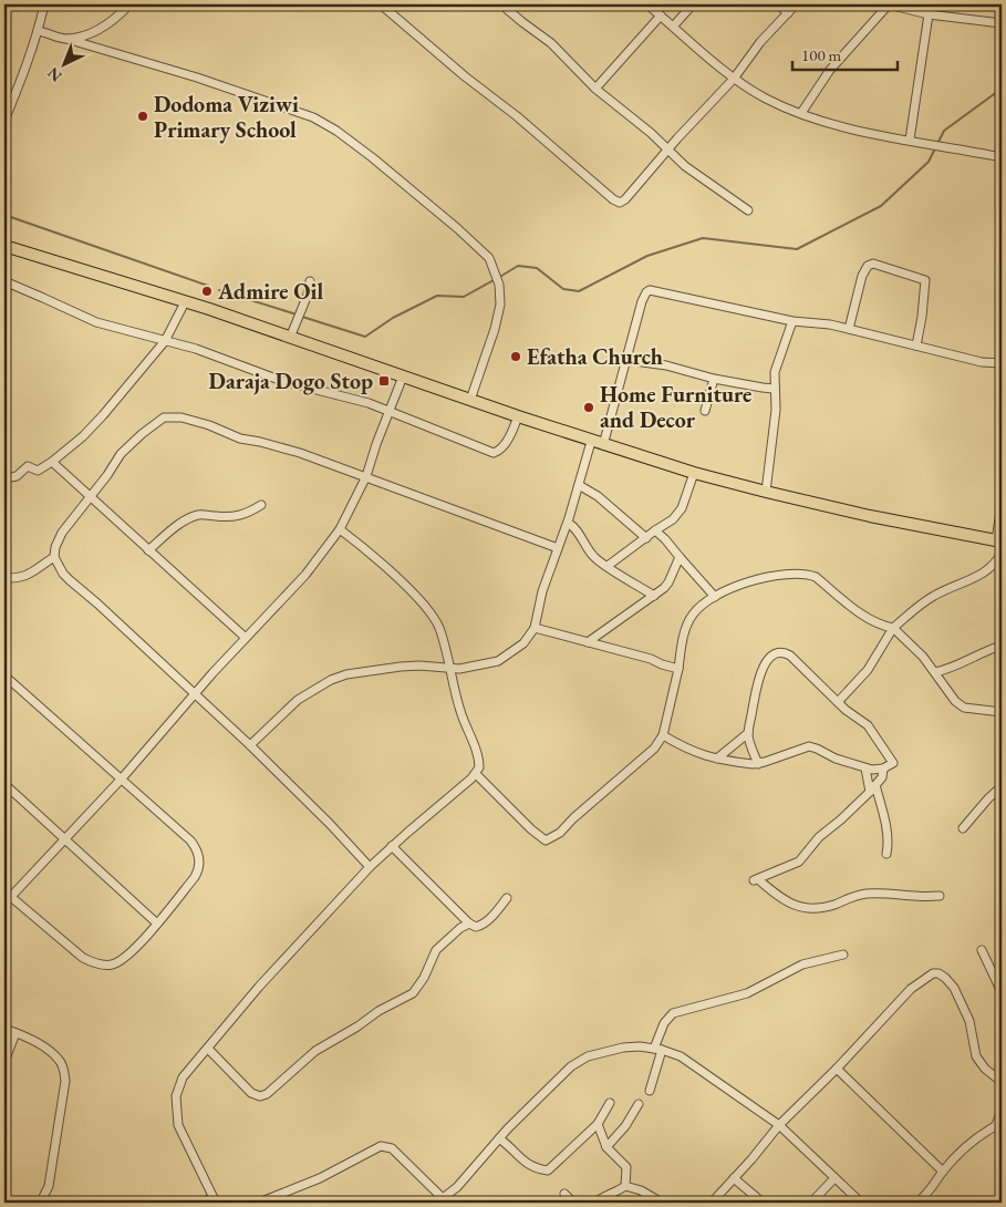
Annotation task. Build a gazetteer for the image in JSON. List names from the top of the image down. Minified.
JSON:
{"places":{"other":["Dodoma Viziwi Primary School","Admire Oil","Efatha Church","Home Furniture and Decor"],"transit":["Daraja Dogo Stop"]},"scale_bar":"100 m","north":"bottom left"}
